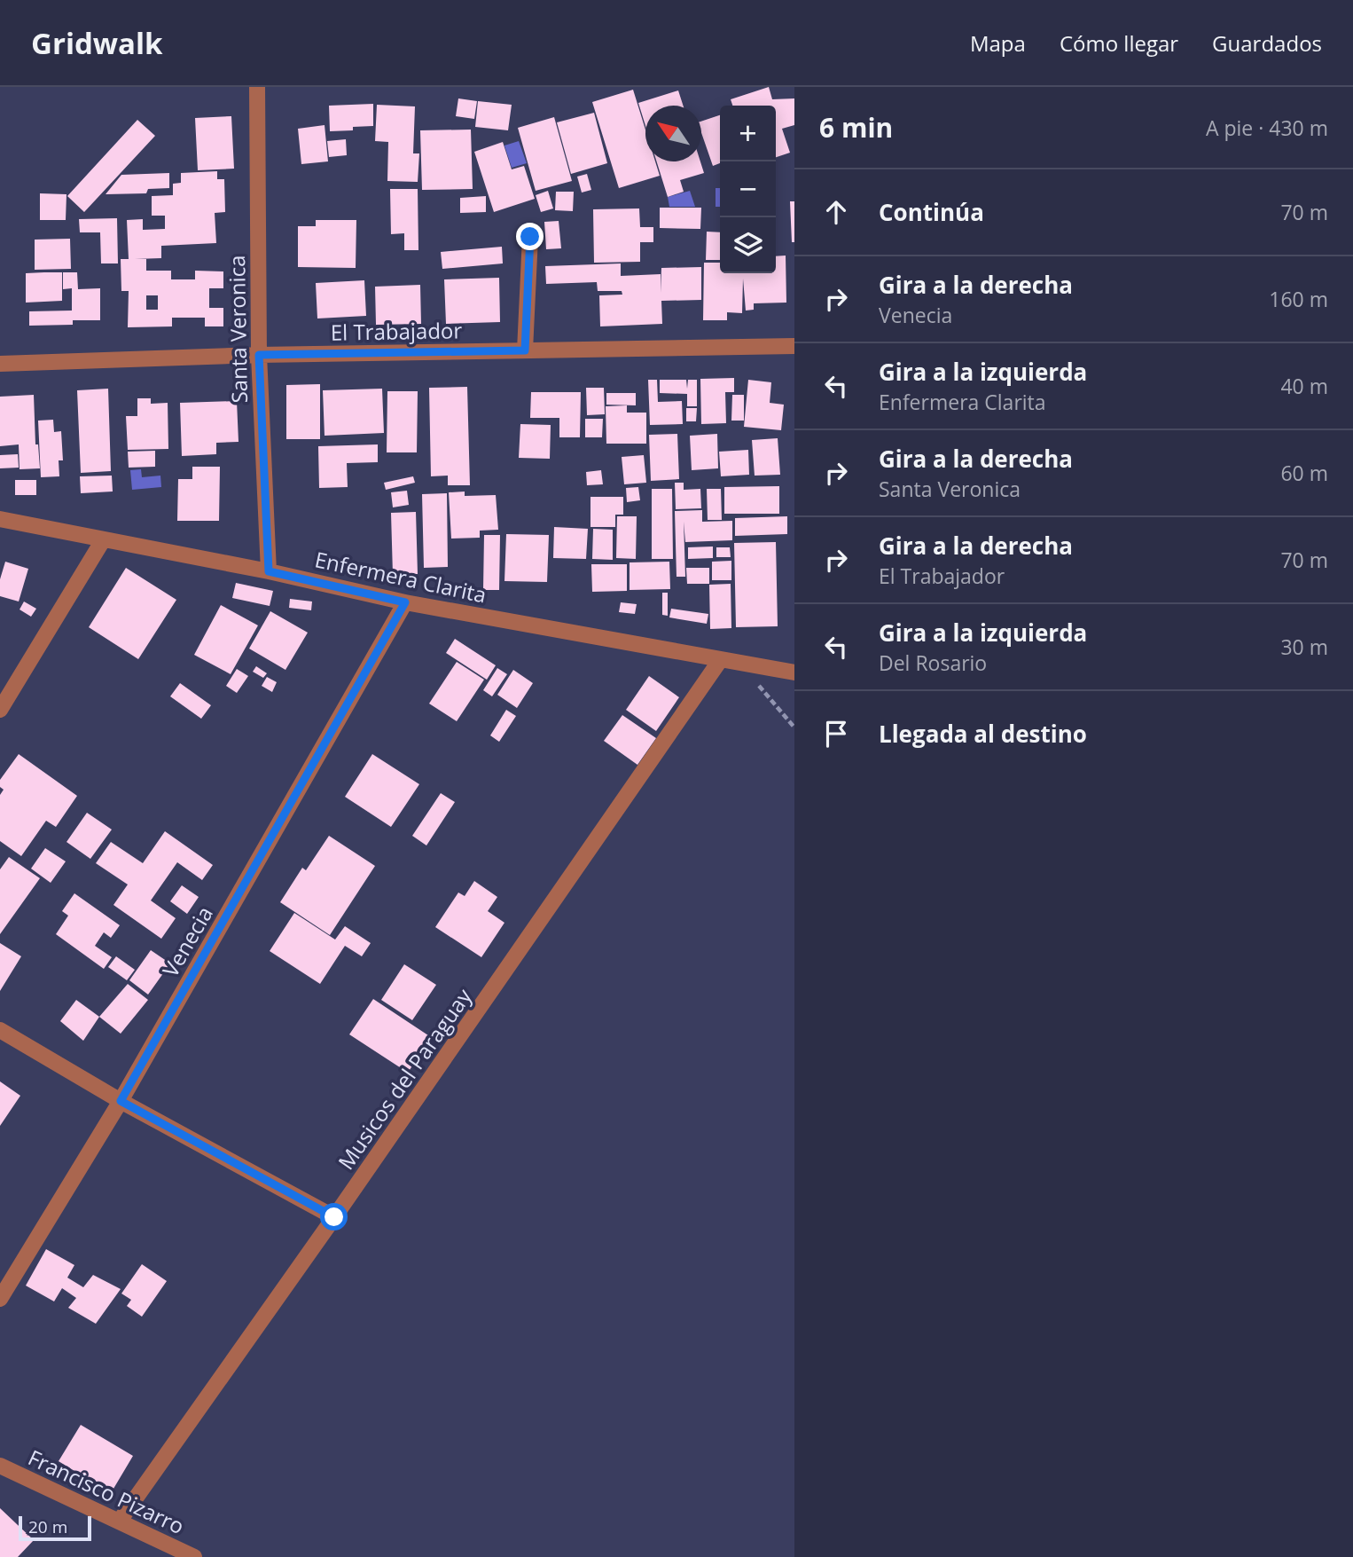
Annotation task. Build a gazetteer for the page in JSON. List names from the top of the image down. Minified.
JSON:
{"streets":{"street":["Santa Veronica","El Trabajador","Enfermera Clarita","Venecia","Musicos del Paraguay","Francisco Pizarro"]},"crossings":[["Santa Veronica","El Trabajador"],["Santa Veronica","Enfermera Clarita"],["Enfermera Clarita","Venecia"],["Enfermera Clarita","Musicos del Paraguay"],["Musicos del Paraguay","Francisco Pizarro"]],"scale_bar":"20 m","north":"top left","page":{"header":"Gridwalk","nav":["Mapa","Cómo llegar","Guardados"],"heading":["6 min","A pie · 430 m"],"map_buttons":["+","−"],"list":[["Continúa","70 m"],["Gira a la derecha","Venecia","160 m"],["Gira a la izquierda","Enfermera Clarita","40 m"],["Gira a la derecha","Santa Veronica","60 m"],["Gira a la derecha","El Trabajador","70 m"],["Gira a la izquierda","Del Rosario","30 m"],"Llegada al destino"],"scale":"20 m"}}
